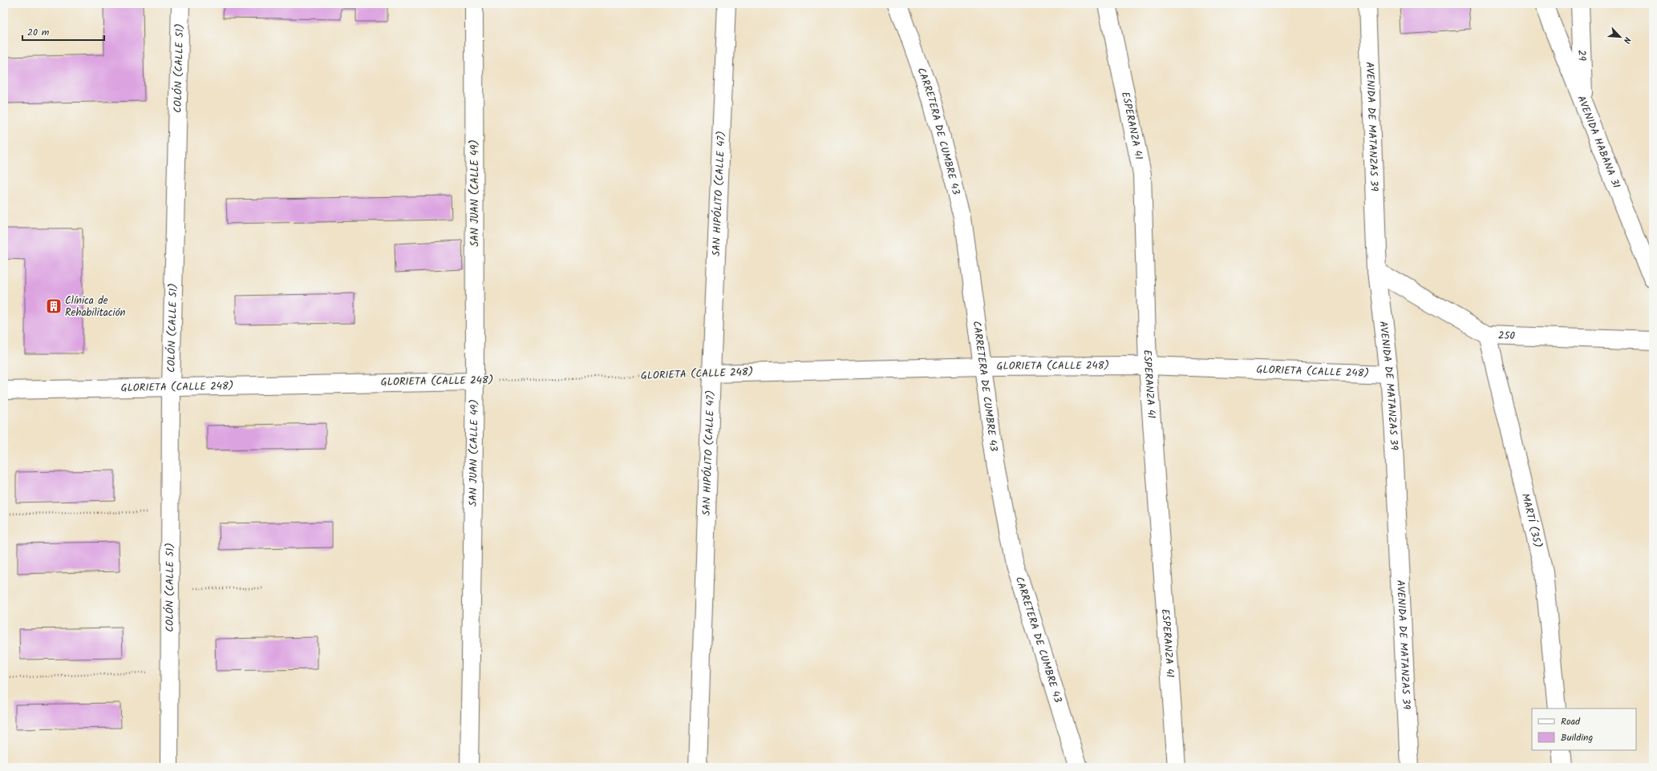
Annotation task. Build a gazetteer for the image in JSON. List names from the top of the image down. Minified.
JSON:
{"streets":{"street":["29","COLÓN (CALLE 51)","ESPERANZA 41","AVENIDA DE MATANZAS 39","CARRETERA DE CUMBRE 43","AVENIDA HABANA 31","SAN JUAN (CALLE 49)","SAN HIPÓLITO (CALLE 47)","250","GLORIETA (CALLE 248)","MARTÍ (35)"]},"crossings":[["29","AVENIDA HABANA 31"],["COLÓN (CALLE 51)","GLORIETA (CALLE 248)"],["ESPERANZA 41","GLORIETA (CALLE 248)"],["AVENIDA DE MATANZAS 39","250"],["AVENIDA DE MATANZAS 39","GLORIETA (CALLE 248)"],["CARRETERA DE CUMBRE 43","GLORIETA (CALLE 248)"],["SAN JUAN (CALLE 49)","GLORIETA (CALLE 248)"],["SAN HIPÓLITO (CALLE 47)","GLORIETA (CALLE 248)"],["250","MARTÍ (35)"]],"places":{"building":["Clínica de Rehabilitación"]},"legend":["Road","Building"],"scale_bar":"20 m","north":"bottom right"}
